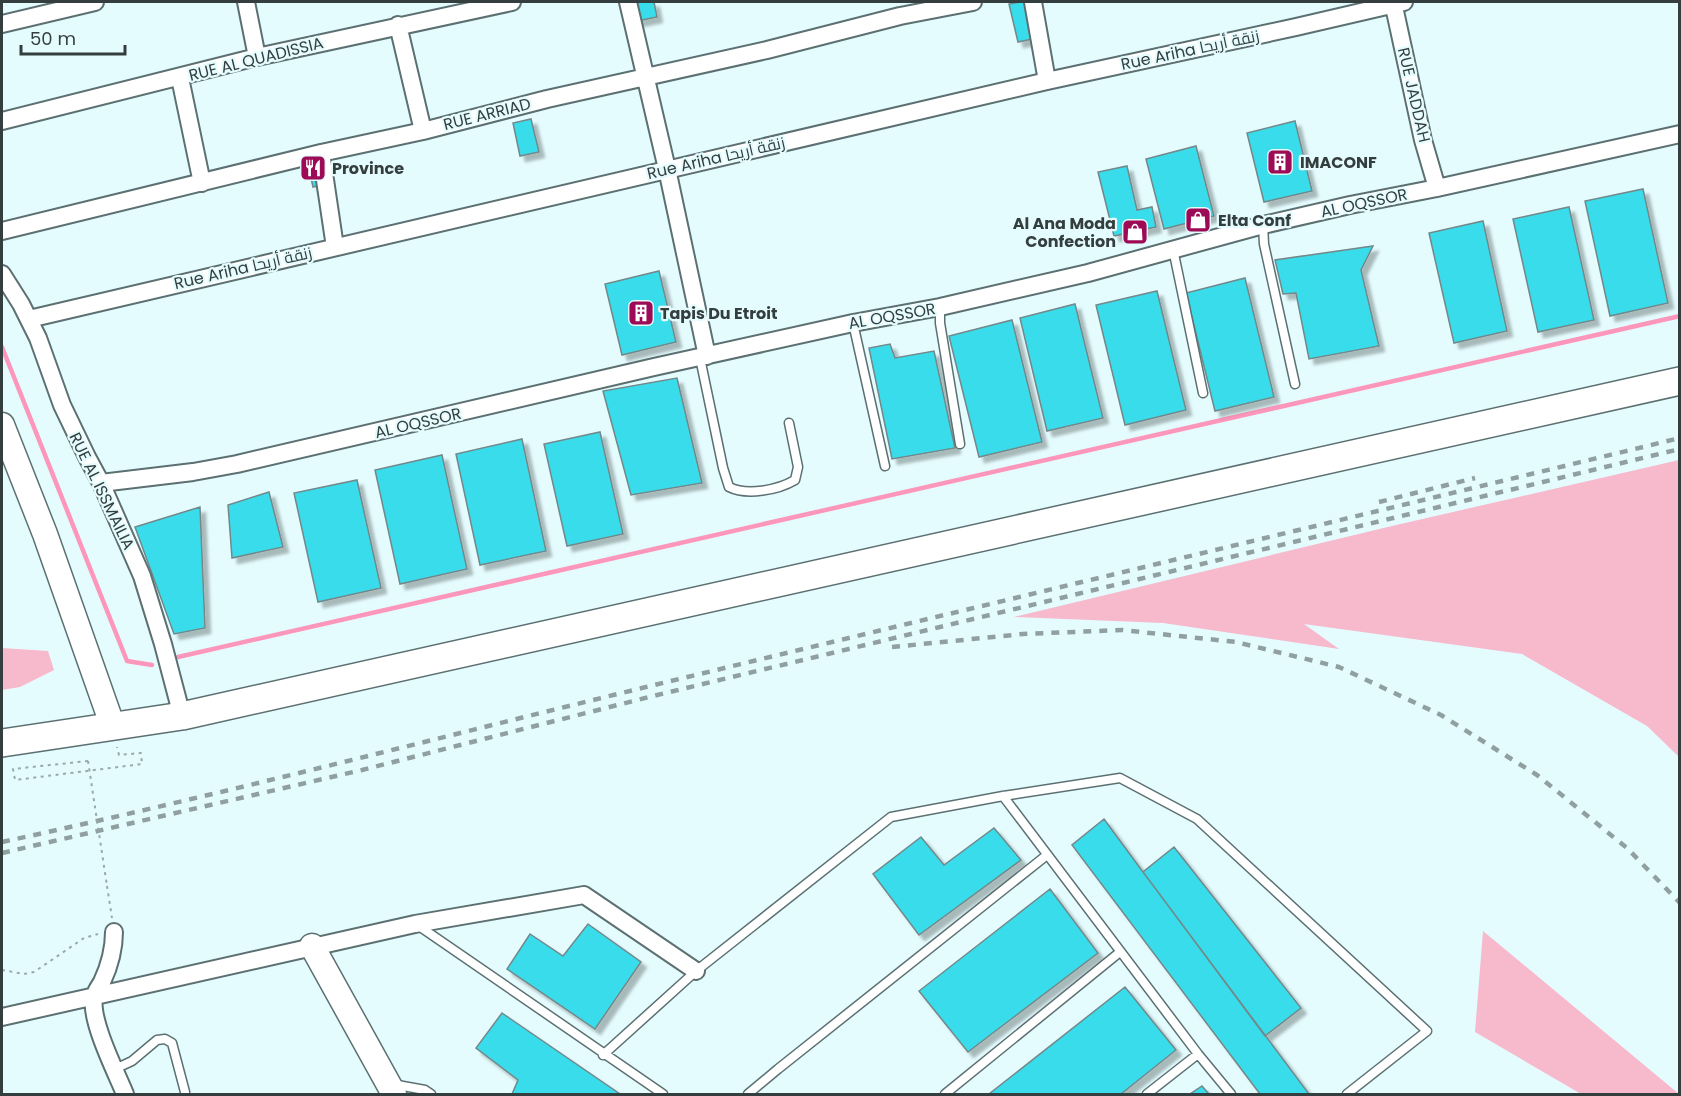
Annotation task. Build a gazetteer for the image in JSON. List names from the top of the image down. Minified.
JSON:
{"streets":{"street":["Rue Ariha زنقة أريحا","RUE AL QUADISSIA","RUE JADDAH","RUE ARRIAD","AL OQSSOR","RUE AL ISSMAILIA"]},"crossings":[["Rue Ariha زنقة أريحا","RUE JADDAH"],["Rue Ariha زنقة أريحا","RUE AL ISSMAILIA"],["RUE JADDAH","AL OQSSOR"],["AL OQSSOR","RUE AL ISSMAILIA"]],"places":{"building":["IMACONF","Tapis Du Etroit"],"restaurant":["Province"],"shop":["Elta Conf","Al Ana Moda Confection"]},"scale_bar":"50 m"}
